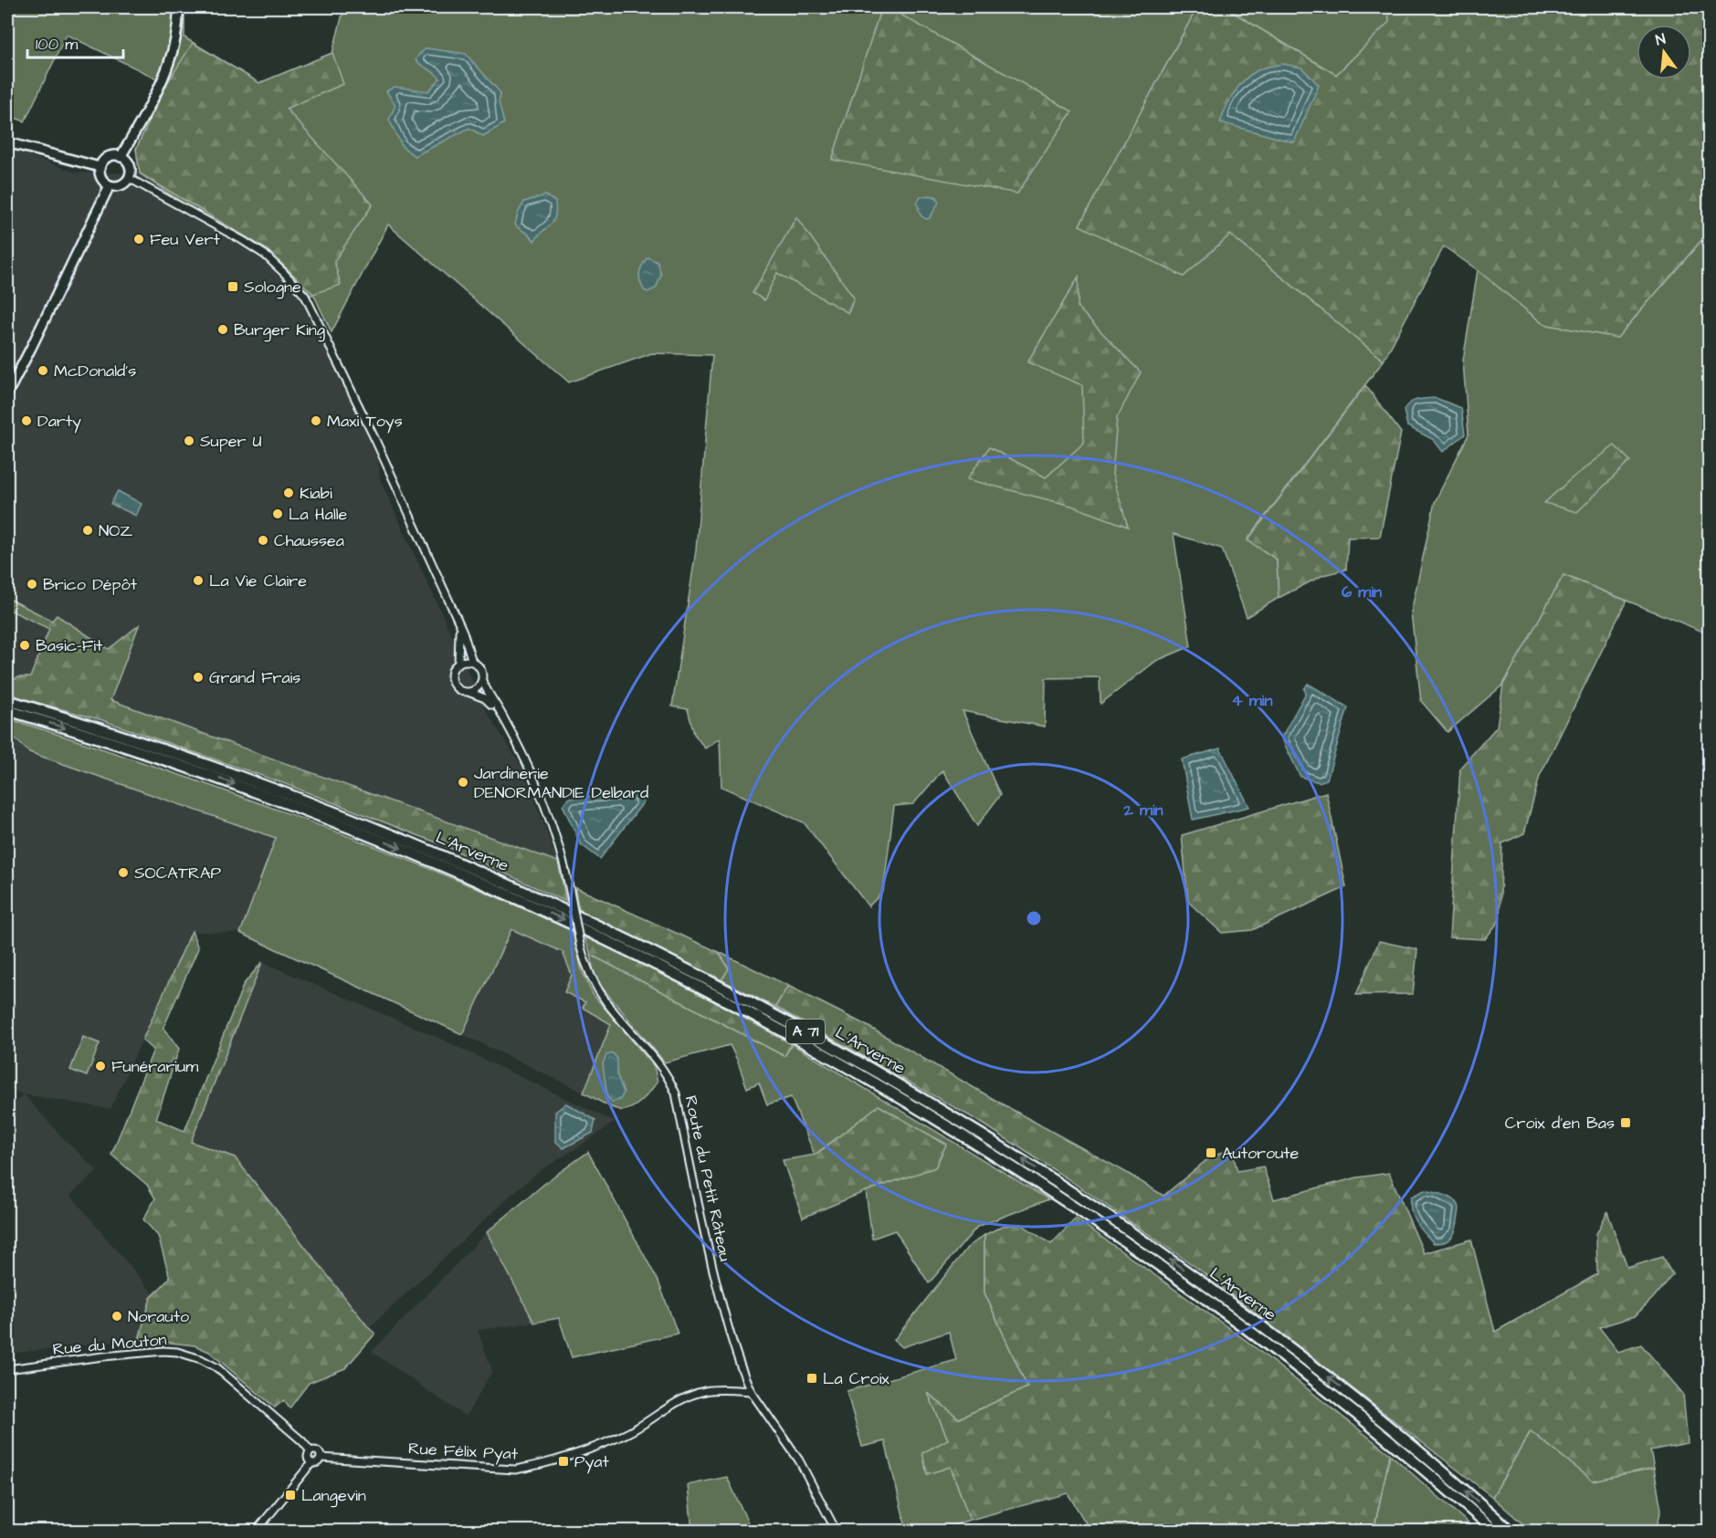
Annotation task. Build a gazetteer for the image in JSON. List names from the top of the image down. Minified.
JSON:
{"streets":{"highway":["L'Arverne","A 71"],"street":["Route du Petit Râteau","Rue du Mouton","Rue Félix Pyat"]},"crossings":[["Route du Petit Râteau","Rue Félix Pyat"],["Rue du Mouton","Rue Félix Pyat"]],"places":{"other":["Feu Vert","Burger King","McDonald's","Darty","Maxi Toys","Super U","Kiabi","La Halle","NOZ","Chaussea","La Vie Claire","Brico Dépôt","Basic-Fit","Grand Frais","Jardinerie DENORMANDIE Delbard","SOCATRAP","Funérarium","Norauto"],"transit":["Sologne","Croix d'en Bas","Autoroute","La Croix","Pyat","Langevin"]},"scale_bar":"100 m","north":"top","rings":["6 min","4 min","2 min"]}
